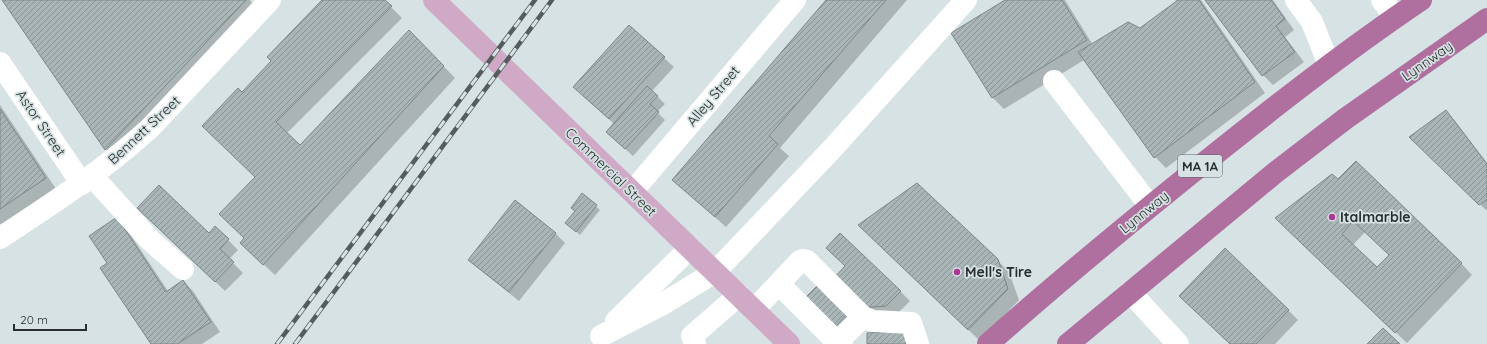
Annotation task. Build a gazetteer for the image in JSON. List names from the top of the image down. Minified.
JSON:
{"streets":{"highway":["Lynnway","MA 1A"],"main road":["Commercial Street"],"street":["Alley Street","Astor Street","Bennett Street"]},"crossings":[["Alley Street","Commercial Street"],["Astor Street","Bennett Street"]],"places":["Italmarble","Mell's Tire"],"scale_bar":"20 m"}
